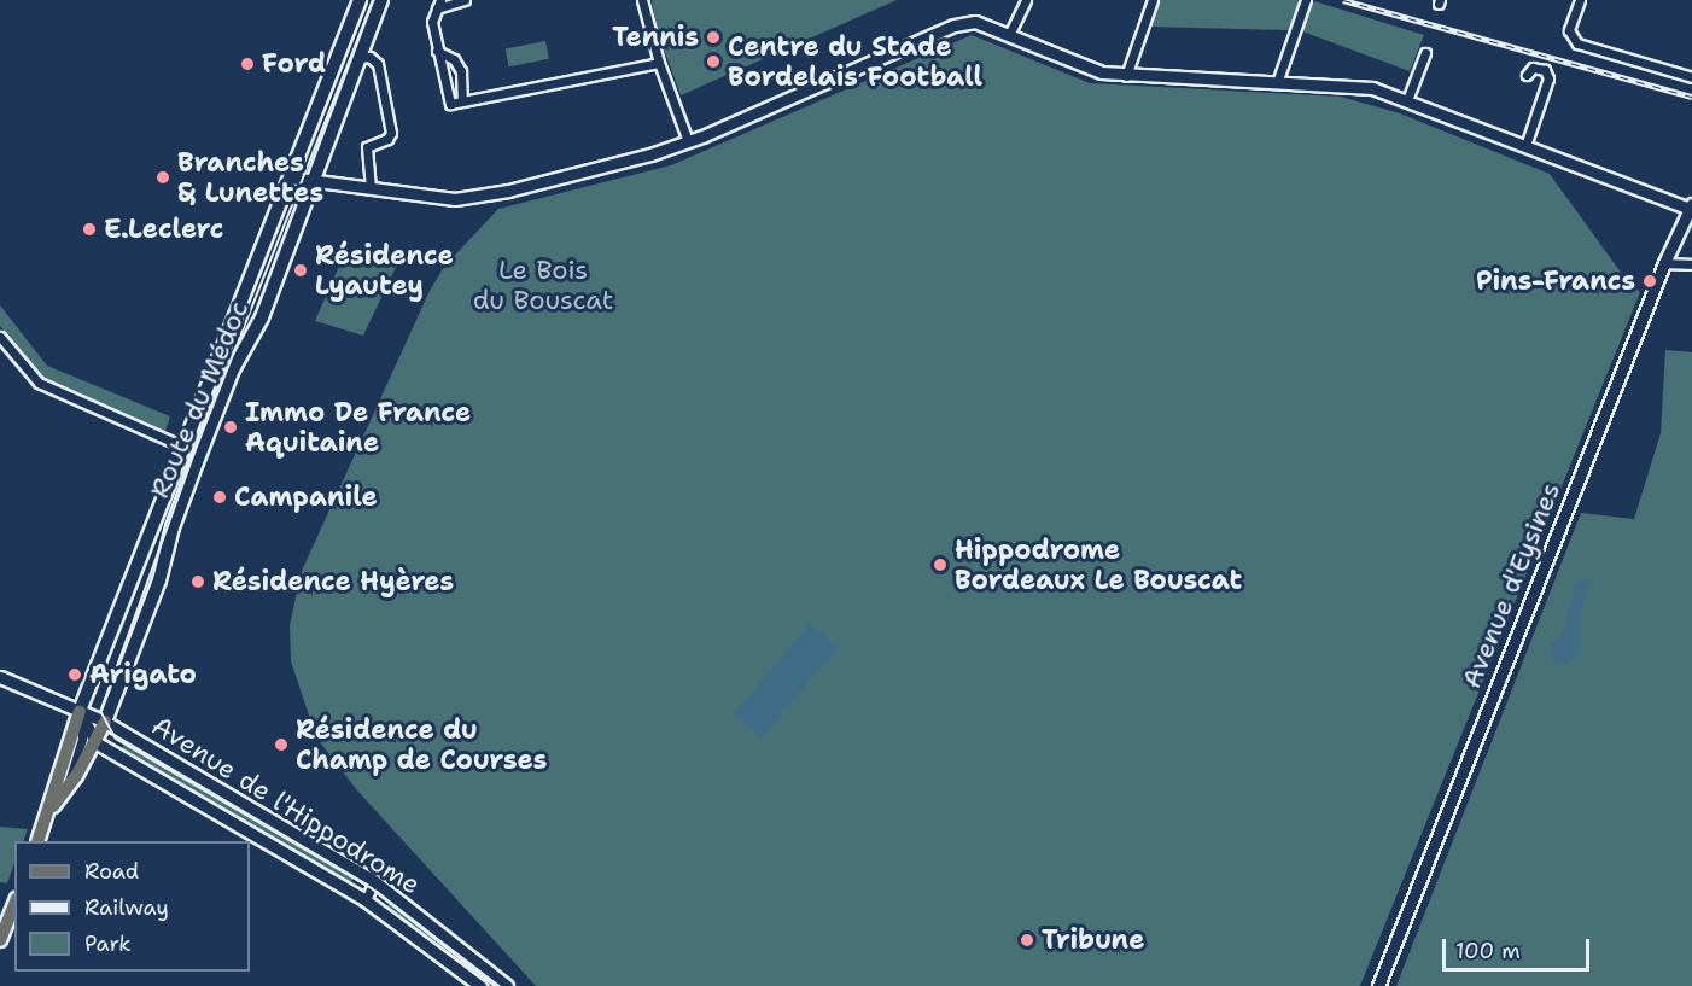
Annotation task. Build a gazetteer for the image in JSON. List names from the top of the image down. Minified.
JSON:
{"streets":{"main road":["Route du Médoc"],"street":["Avenue d'Eysines","Avenue de l'Hippodrome"]},"crossings":[["Route du Médoc","Avenue de l'Hippodrome"]],"parks":["Le Bois du Bouscat"],"places":["Tennis","Centre du Stade Bordelais Football","Ford","Branches & Lunettes","E.Leclerc","Résidence Lyautey","Pins-Francs","Immo De France Aquitaine","Campanile","Hippodrome Bordeaux Le Bouscat","Résidence Hyères","Arigato","Résidence du Champ de Courses","Tribune"],"legend":["Road","Railway","Park"],"scale_bar":"100 m"}
